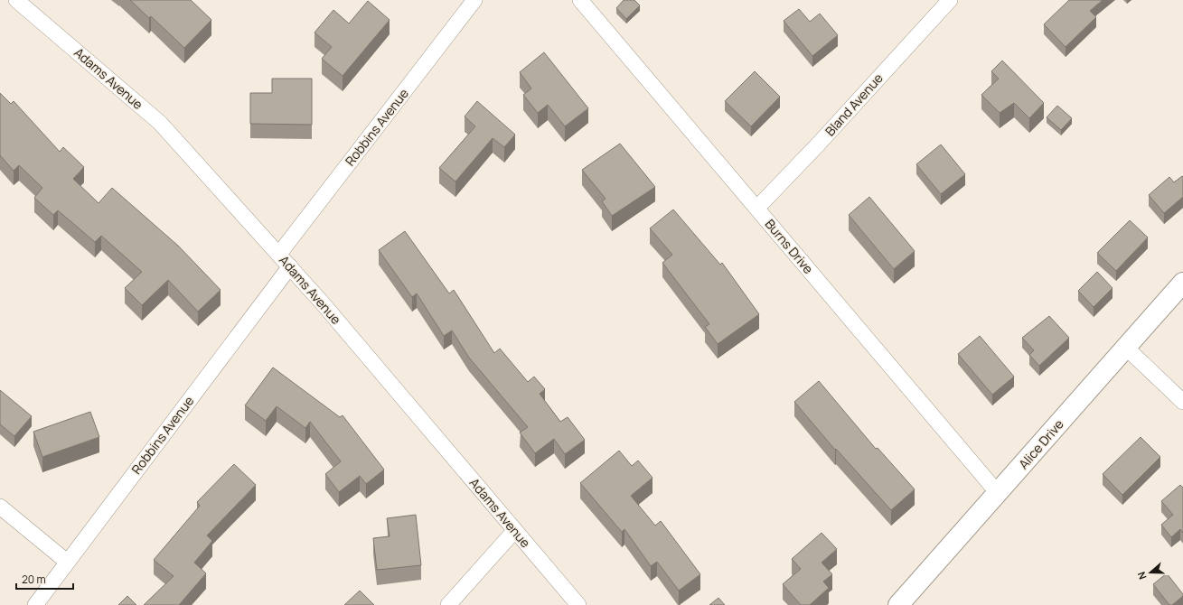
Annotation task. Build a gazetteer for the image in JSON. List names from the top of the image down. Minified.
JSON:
{"streets":{"main road":["Alice Drive"],"street":["Adams Avenue","Bland Avenue","Robbins Avenue","Burns Drive"]},"crossings":[["Adams Avenue","Robbins Avenue"],["Bland Avenue","Burns Drive"],["Burns Drive","Alice Drive"]],"scale_bar":"20 m","north":"left"}
